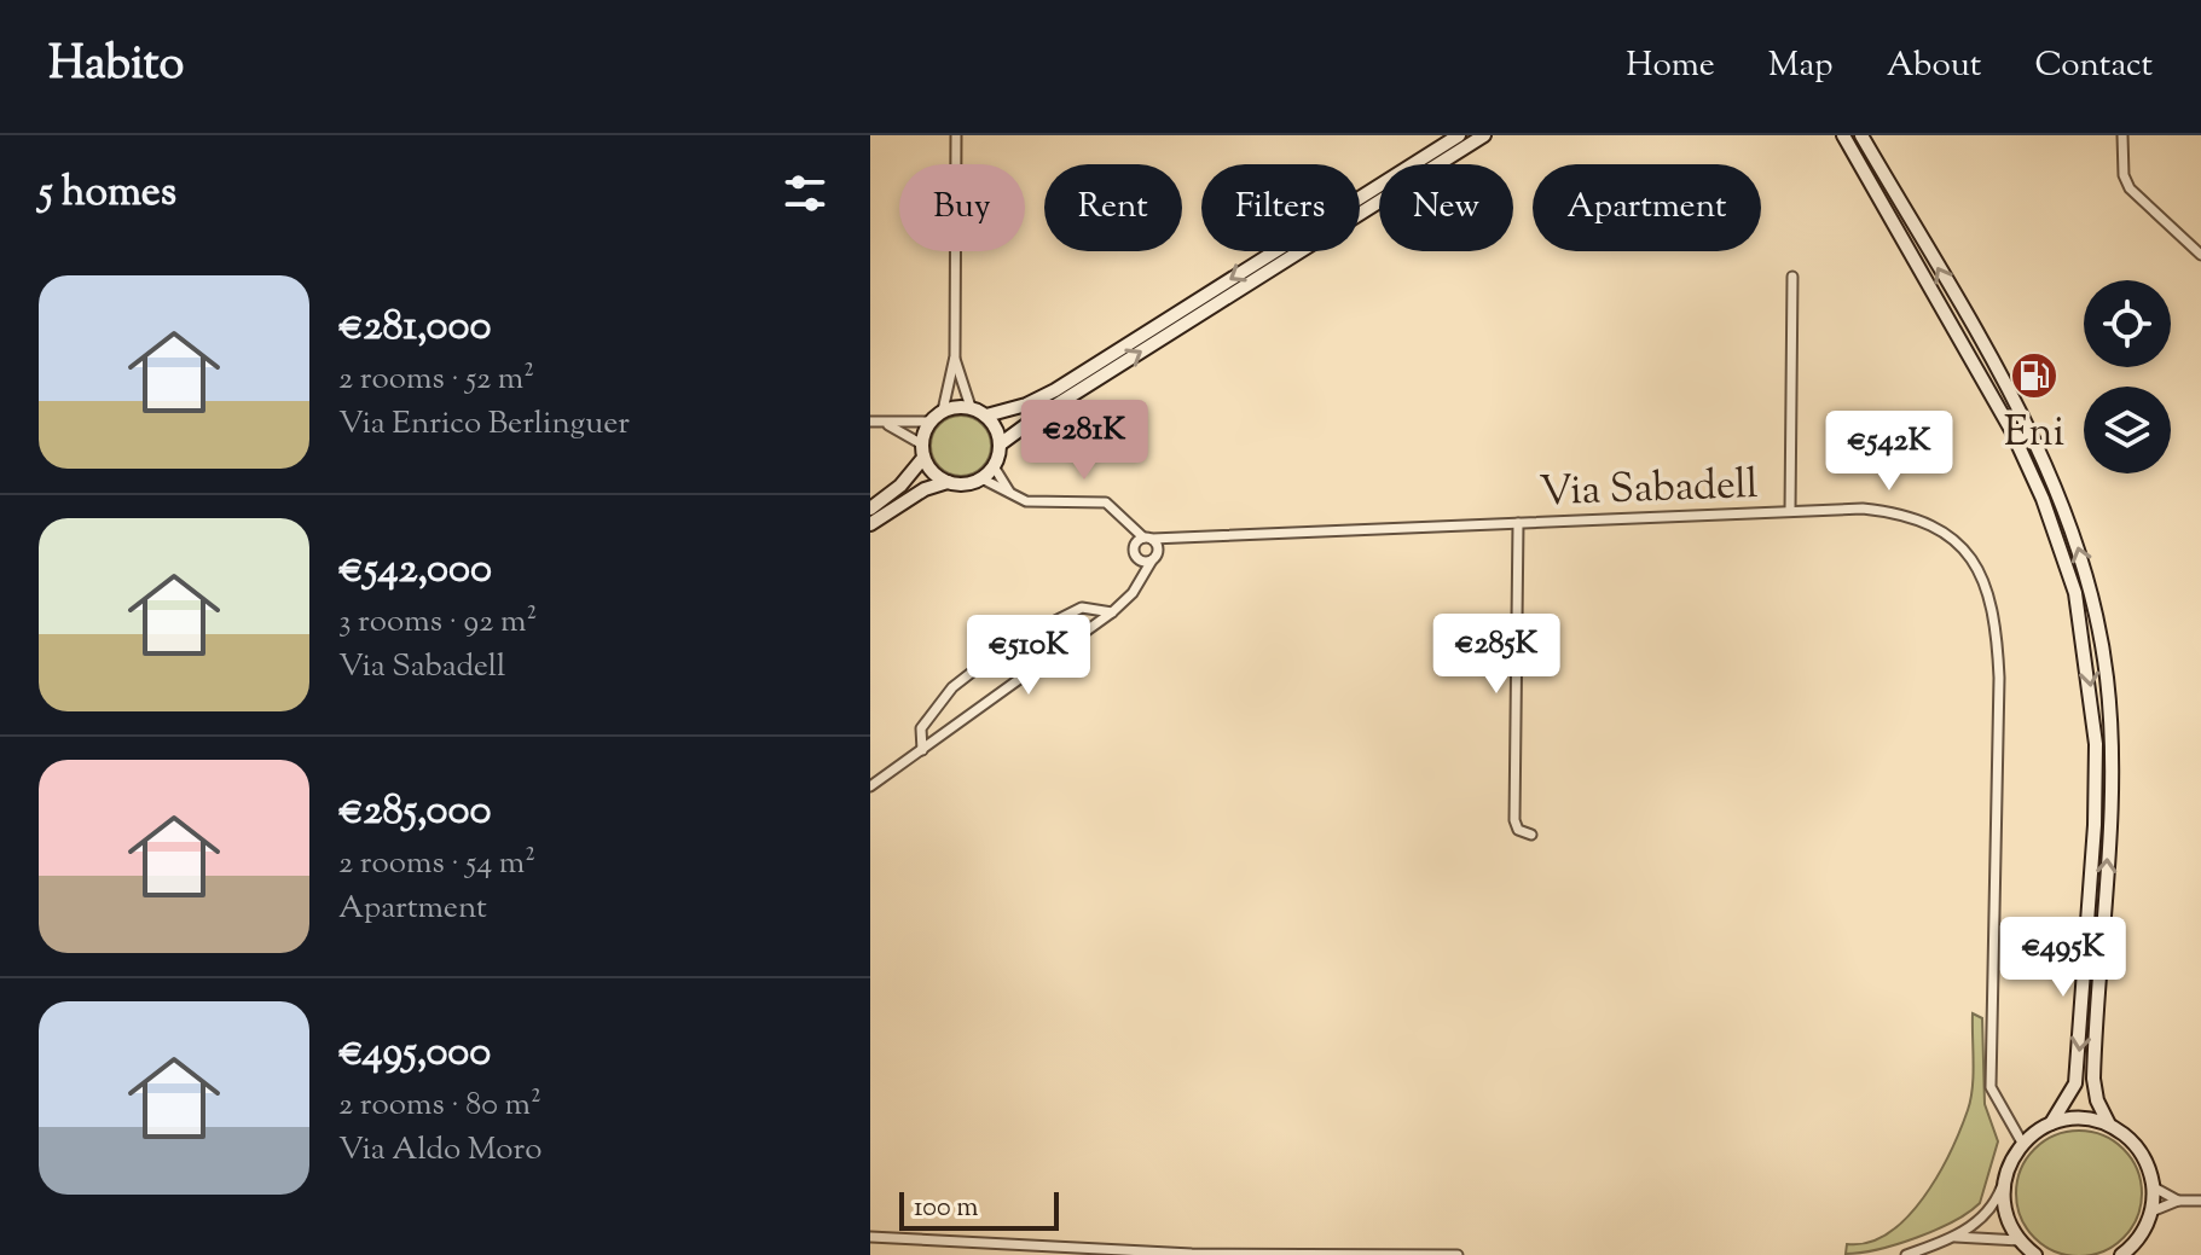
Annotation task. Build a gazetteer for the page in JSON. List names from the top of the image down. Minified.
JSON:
{"streets":{"street":["Via Sabadell"]},"places":{"fuel station":["Eni"]},"scale_bar":"100 m","page":{"header":"Habito","nav":["Home","Map","About","Contact"],"heading":"5 homes","chip":["Buy","Rent","Filters","New","Apartment"],"list":[{"name":"€281,000","note":"2 rooms · 52 m² · Via Enrico Berlinguer"},{"name":"€542,000","note":"3 rooms · 92 m² · Via Sabadell"},{"name":"€285,000","note":"2 rooms · 54 m² · Apartment"},{"name":"€495,000","note":"2 rooms · 80 m² · Via Aldo Moro"}],"price":["€281K","€542K","€285K","€510K","€495K"],"scale":"100 m"}}
